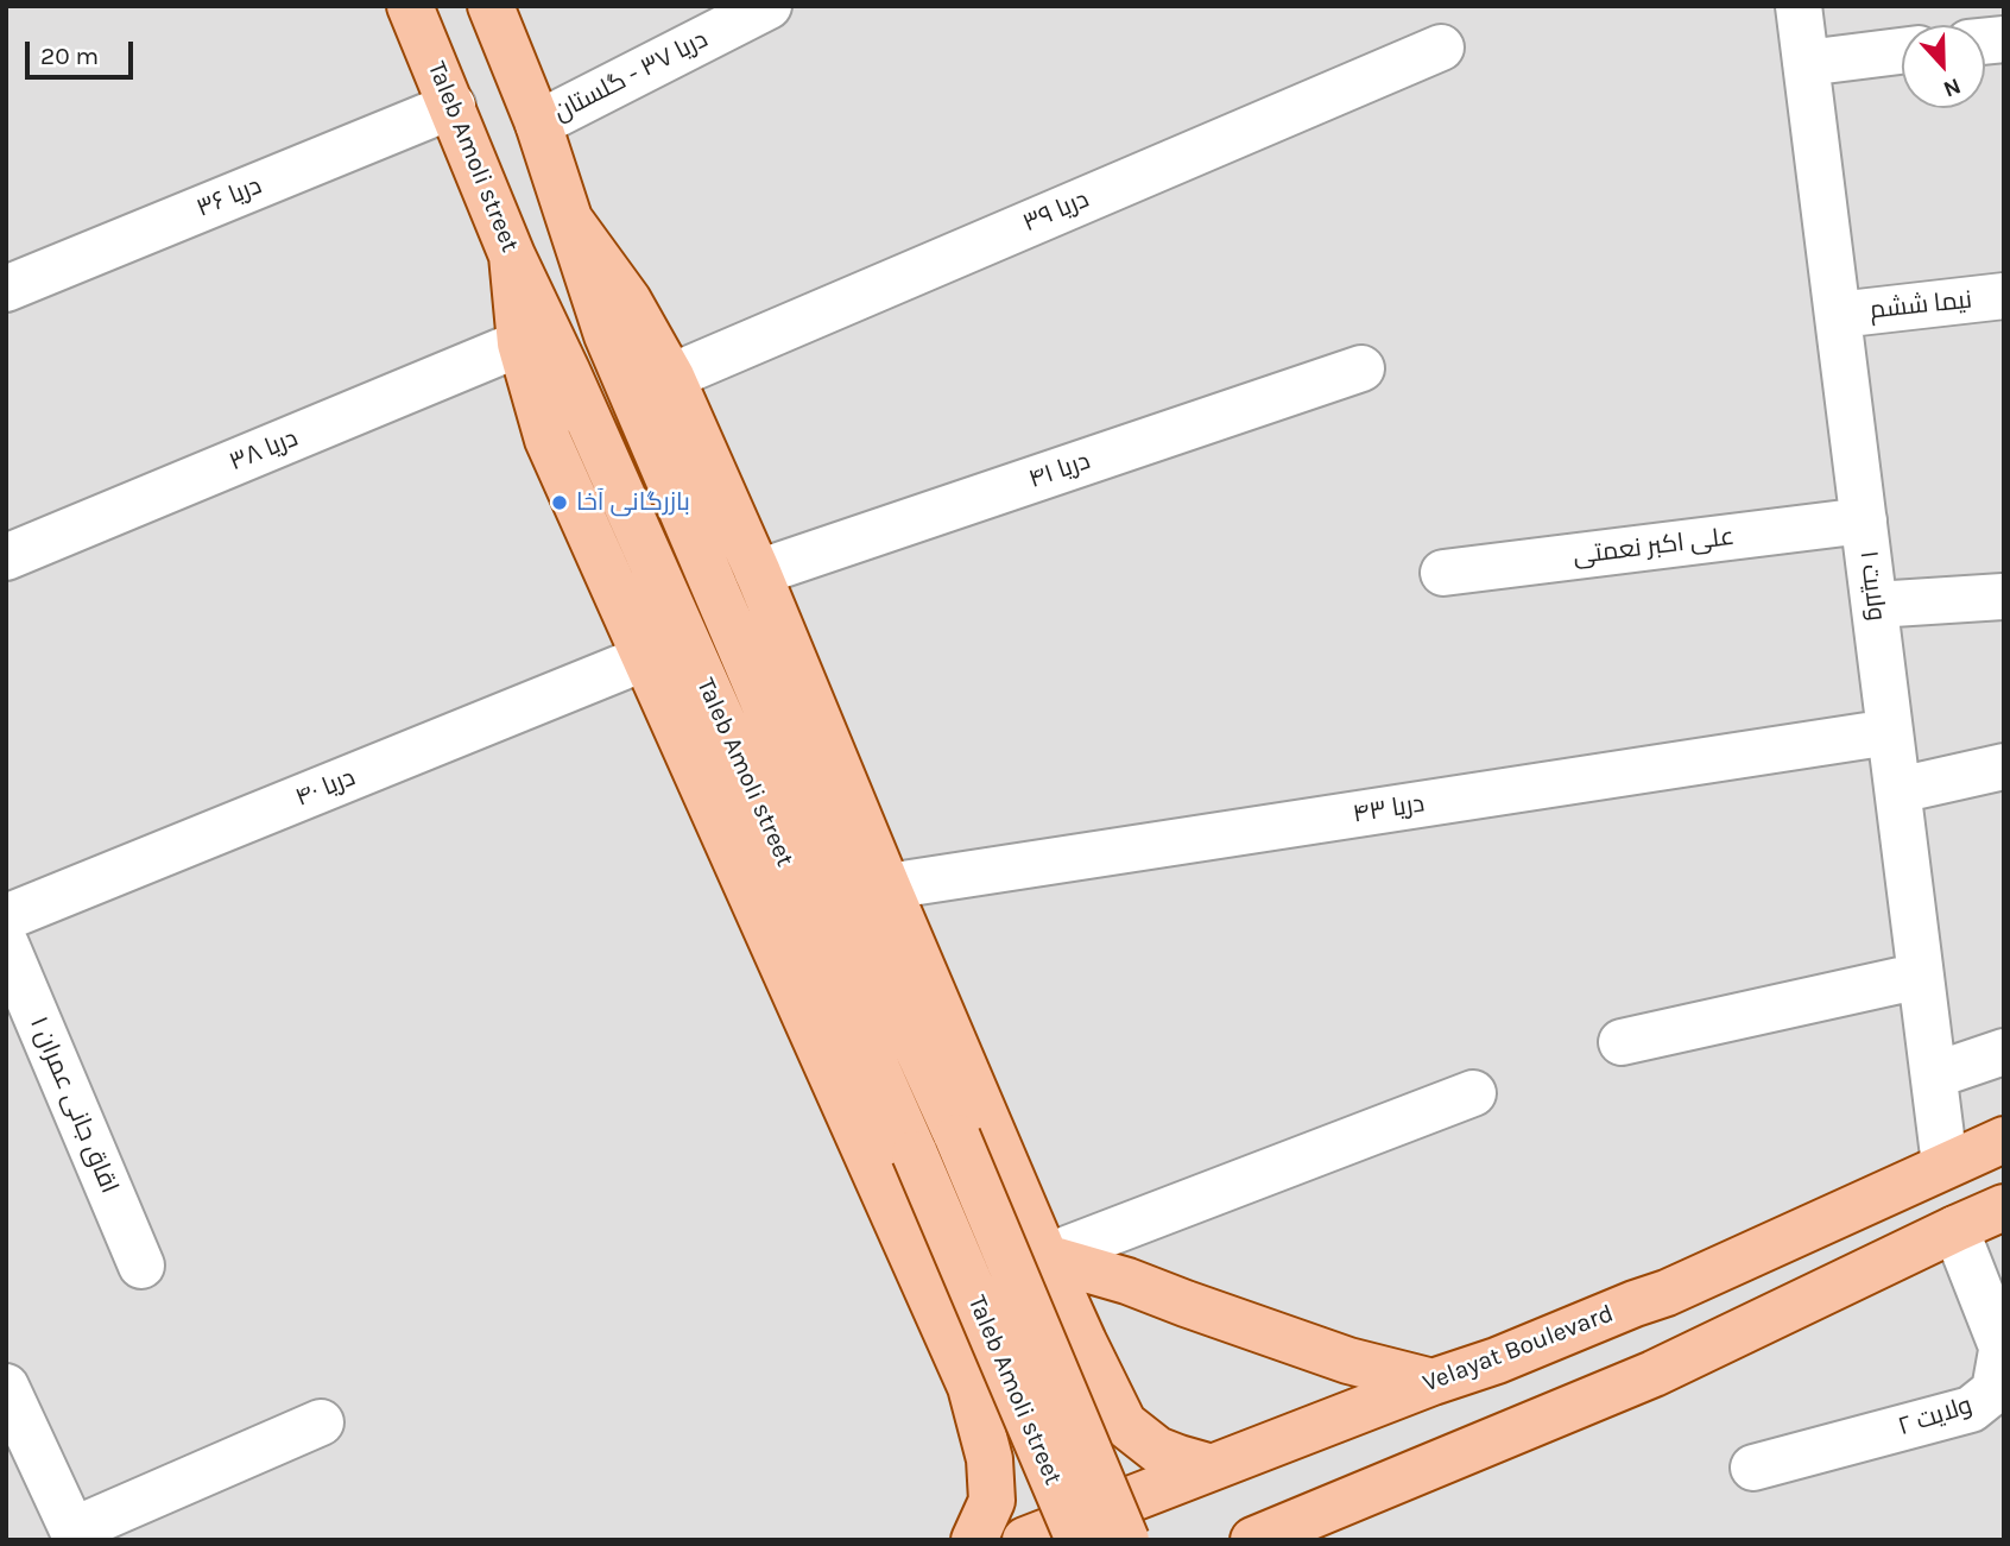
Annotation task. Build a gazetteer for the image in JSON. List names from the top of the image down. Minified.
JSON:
{"streets":{"main road":["Taleb Amoli street","Velayat Boulevard"],"street":["دریا ۳۷ - گلستان","دریا ۳۶","دریا ۳۹","نیما ششم","دریا ۳۸","دریا ۴۱","علی اکبر نعمتی","ولایت ۱","دریا ۴۰","دریا ۴۳","اقاق جانی عمران ۱","ولایت ۲"]},"crossings":[["دریا ۳۷ - گلستان","Taleb Amoli street"],["Taleb Amoli street","دریا ۳۶"],["نیما ششم","ولایت ۱"],["علی اکبر نعمتی","ولایت ۱"],["ولایت ۱","دریا ۴۳"],["ولایت ۱","Velayat Boulevard"]],"places":["بازرگانی آخا"],"scale_bar":"20 m","north":"bottom"}
